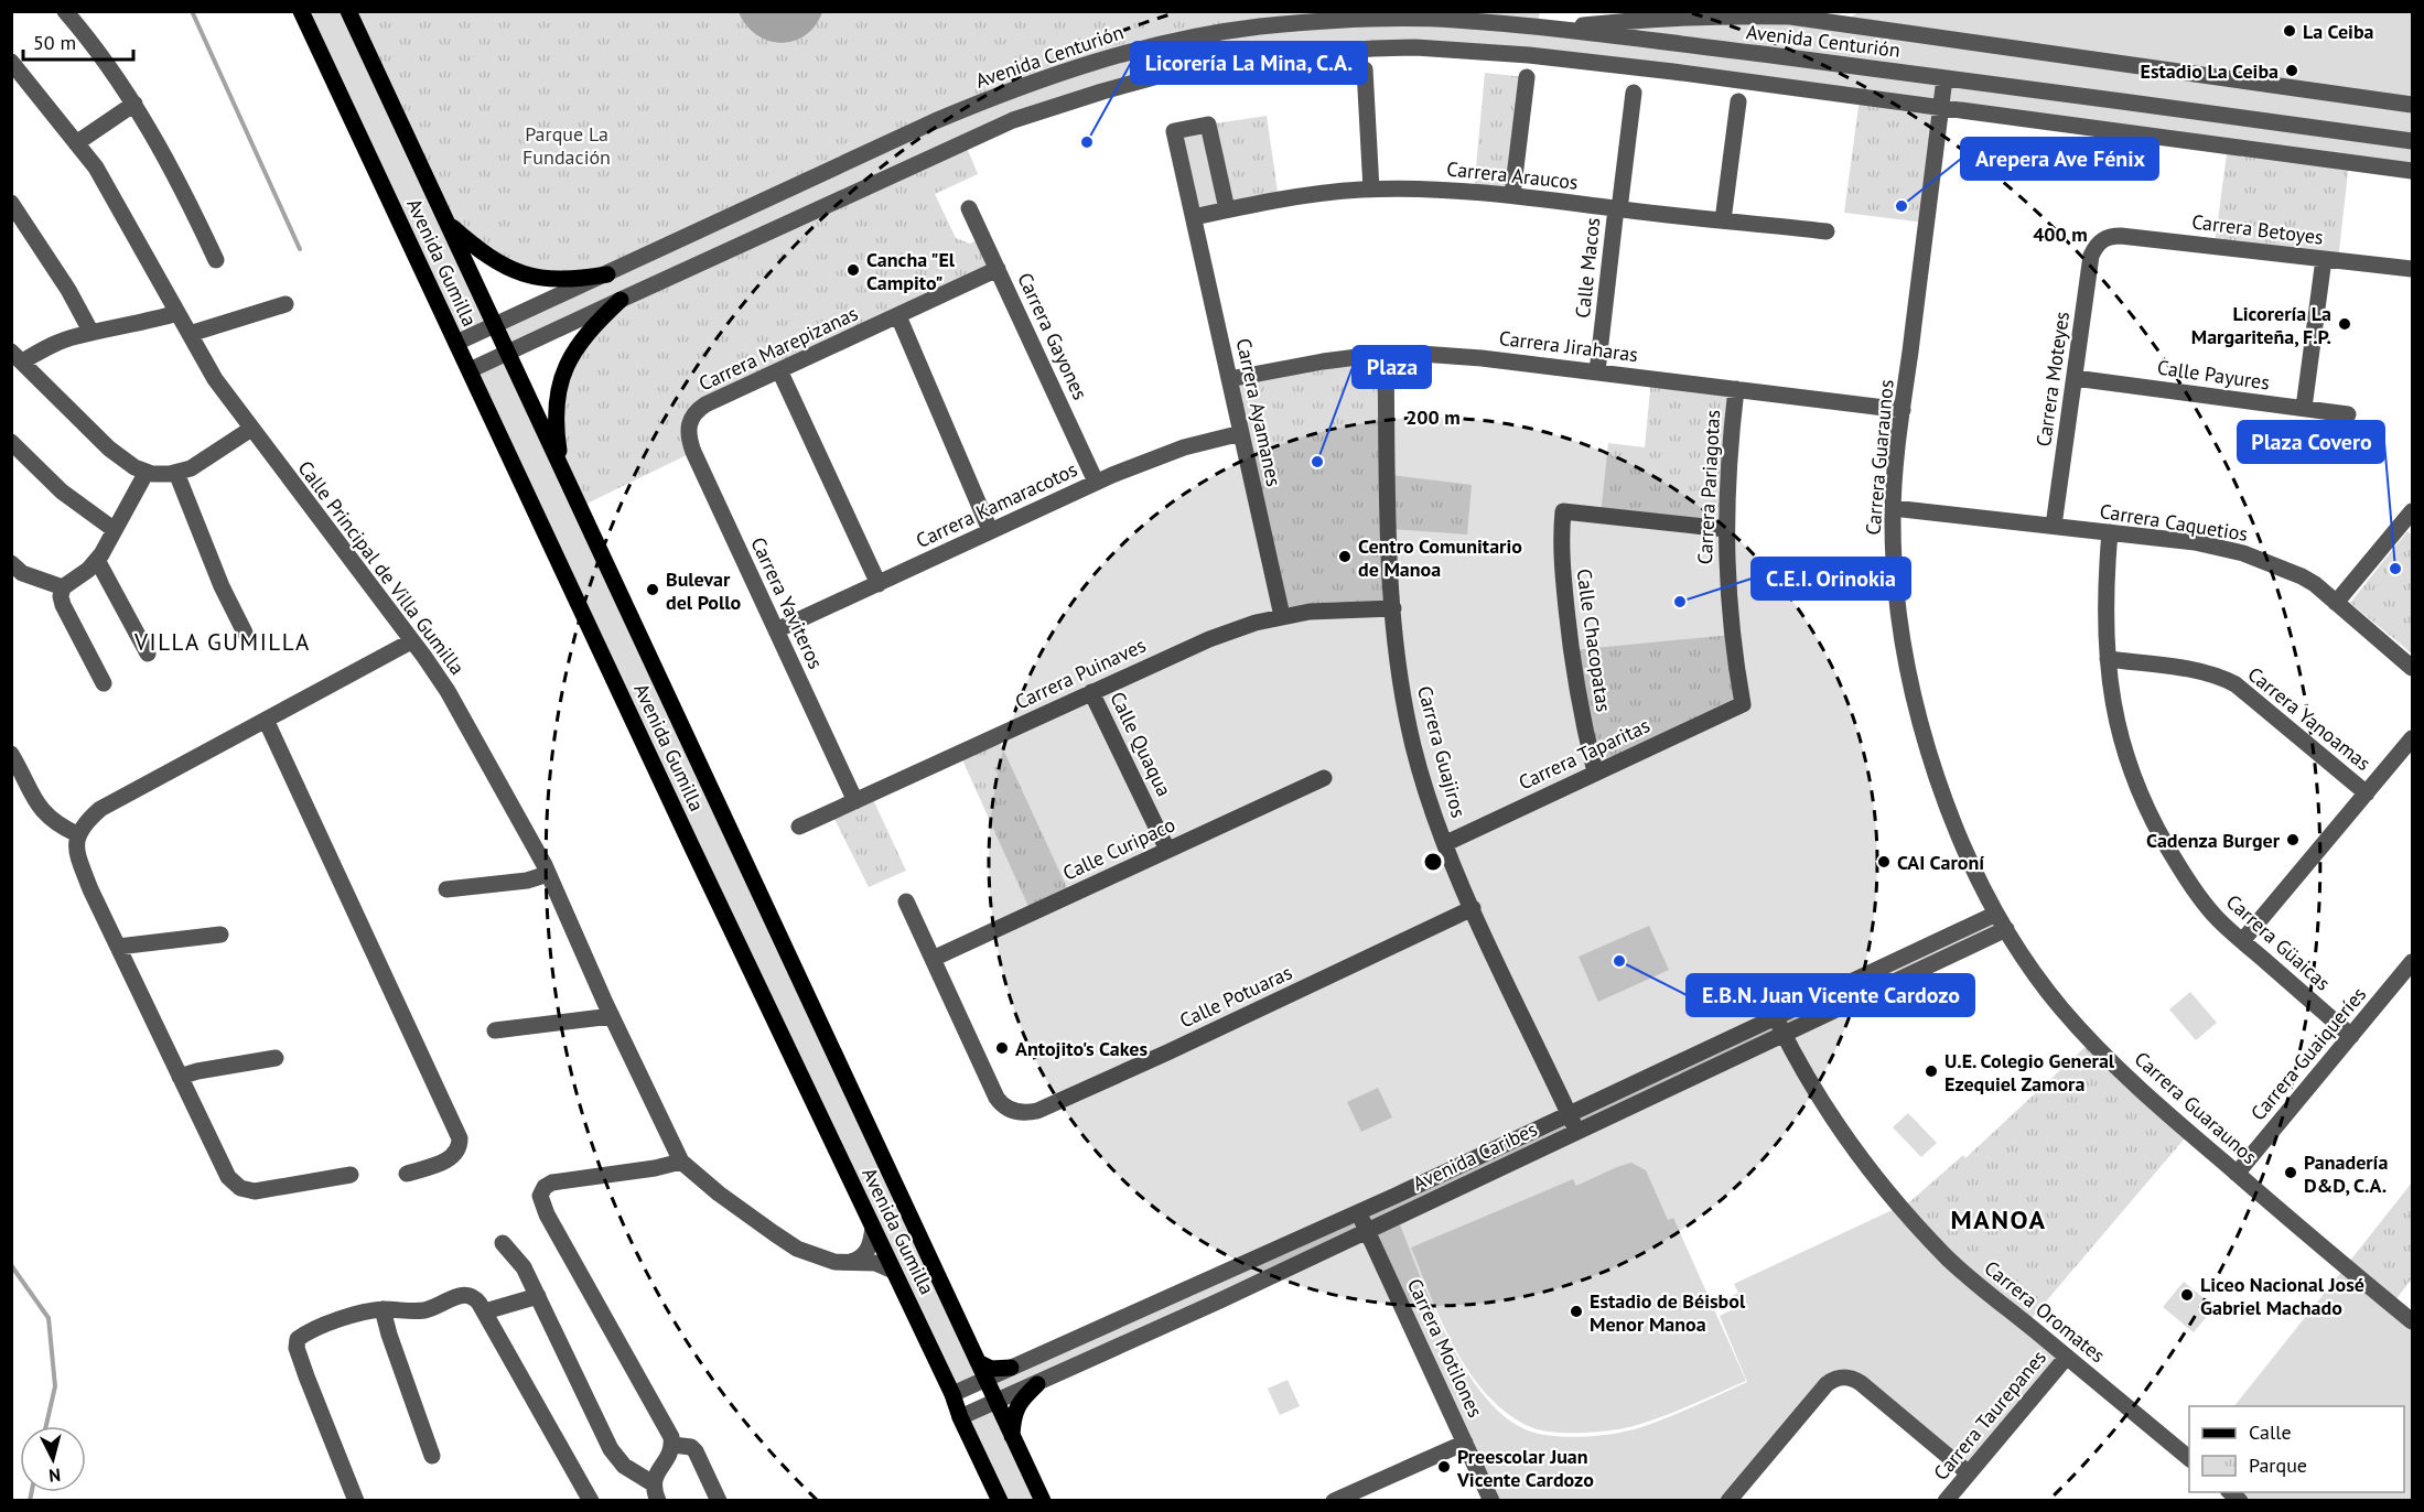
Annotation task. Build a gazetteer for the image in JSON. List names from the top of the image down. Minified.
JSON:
{"streets":{"main road":["Avenida Gumilla"],"street":["Avenida Centurión","Carrera Araucos","Carrera Betoyes","Calle Macos","Carrera Gayones","Carrera Jiraharas","Carrera Marepizanas","Calle Payures","Carrera Moteyes","Carrera Ayamanes","Carrera Guaraunos","Carrera Pariagotas","Carrera Kamaracotos","Carrera Caquetios","Calle Principal de Villa Gumilla","Carrera Yaviteros","Calle Chacopatas","Carrera Puinaves","Carrera Yanoamas","Calle Quaqua","Carrera Guajiros","Carrera Taparitas","Calle Curipaco","Carrera Güaicas","Calle Potuaras","Carrera Guaiqueríes","Avenida Caribes","Carrera Oromates","Carrera Motilones","Carrera Taurepanes"]},"crossings":[["Avenida Centurión","Avenida Gumilla"],["Avenida Centurión","Carrera Guaraunos"],["Carrera Araucos","Calle Macos"],["Carrera Araucos","Carrera Ayamanes"],["Carrera Betoyes","Carrera Moteyes"],["Avenida Gumilla","Calle Principal de Villa Gumilla"],["Avenida Gumilla","Avenida Caribes"],["Calle Macos","Carrera Jiraharas"],["Carrera Gayones","Carrera Marepizanas"],["Carrera Gayones","Carrera Kamaracotos"],["Carrera Jiraharas","Carrera Ayamanes"],["Carrera Jiraharas","Carrera Guaraunos"],["Carrera Jiraharas","Carrera Pariagotas"],["Carrera Jiraharas","Carrera Guajiros"],["Carrera Marepizanas","Carrera Yaviteros"],["Calle Payures","Carrera Moteyes"],["Carrera Moteyes","Carrera Caquetios"],["Carrera Ayamanes","Carrera Kamaracotos"],["Carrera Ayamanes","Carrera Puinaves"],["Carrera Guaraunos","Carrera Caquetios"],["Carrera Guaraunos","Carrera Guaiqueríes"],["Carrera Guaraunos","Avenida Caribes"],["Carrera Pariagotas","Calle Chacopatas"],["Carrera Pariagotas","Carrera Taparitas"],["Carrera Kamaracotos","Carrera Yaviteros"],["Carrera Caquetios","Carrera Güaicas"],["Carrera Yaviteros","Carrera Puinaves"],["Calle Chacopatas","Carrera Taparitas"],["Carrera Puinaves","Calle Quaqua"],["Carrera Puinaves","Carrera Guajiros"],["Carrera Yanoamas","Carrera Güaicas"],["Calle Quaqua","Calle Curipaco"],["Carrera Guajiros","Carrera Taparitas"],["Carrera Guajiros","Calle Potuaras"],["Carrera Guajiros","Avenida Caribes"],["Calle Curipaco","Calle Potuaras"],["Carrera Güaicas","Carrera Guaiqueríes"],["Avenida Caribes","Carrera Oromates"],["Avenida Caribes","Carrera Motilones"],["Carrera Oromates","Carrera Taurepanes"]],"districts":["VILLA GUMILLA","MANOA"],"parks":["Parque La Fundación"],"places":["La Ceiba","Estadio La Ceiba","Licorería La Mina, C.A.","Arepera Ave Fénix","Cancha \"El Campito\"","Licorería La Margariteña, F.P.","Plaza","Centro Comunitario de Manoa","Plaza Covero","Bulevar del Pollo","C.E.I. Orinokia","Cadenza Burger","CAI Caroní","E.B.N. Juan Vicente Cardozo","Antojito's Cakes","U.E. Colegio General Ezequiel Zamora","Panadería D&D, C.A.","Liceo Nacional José Gabriel Machado","Estadio de Béisbol Menor Manoa","Preescolar Juan Vicente Cardozo"],"legend":["Calle","Parque"],"scale_bar":"50 m","north":"bottom","rings":["400 m","200 m"]}
